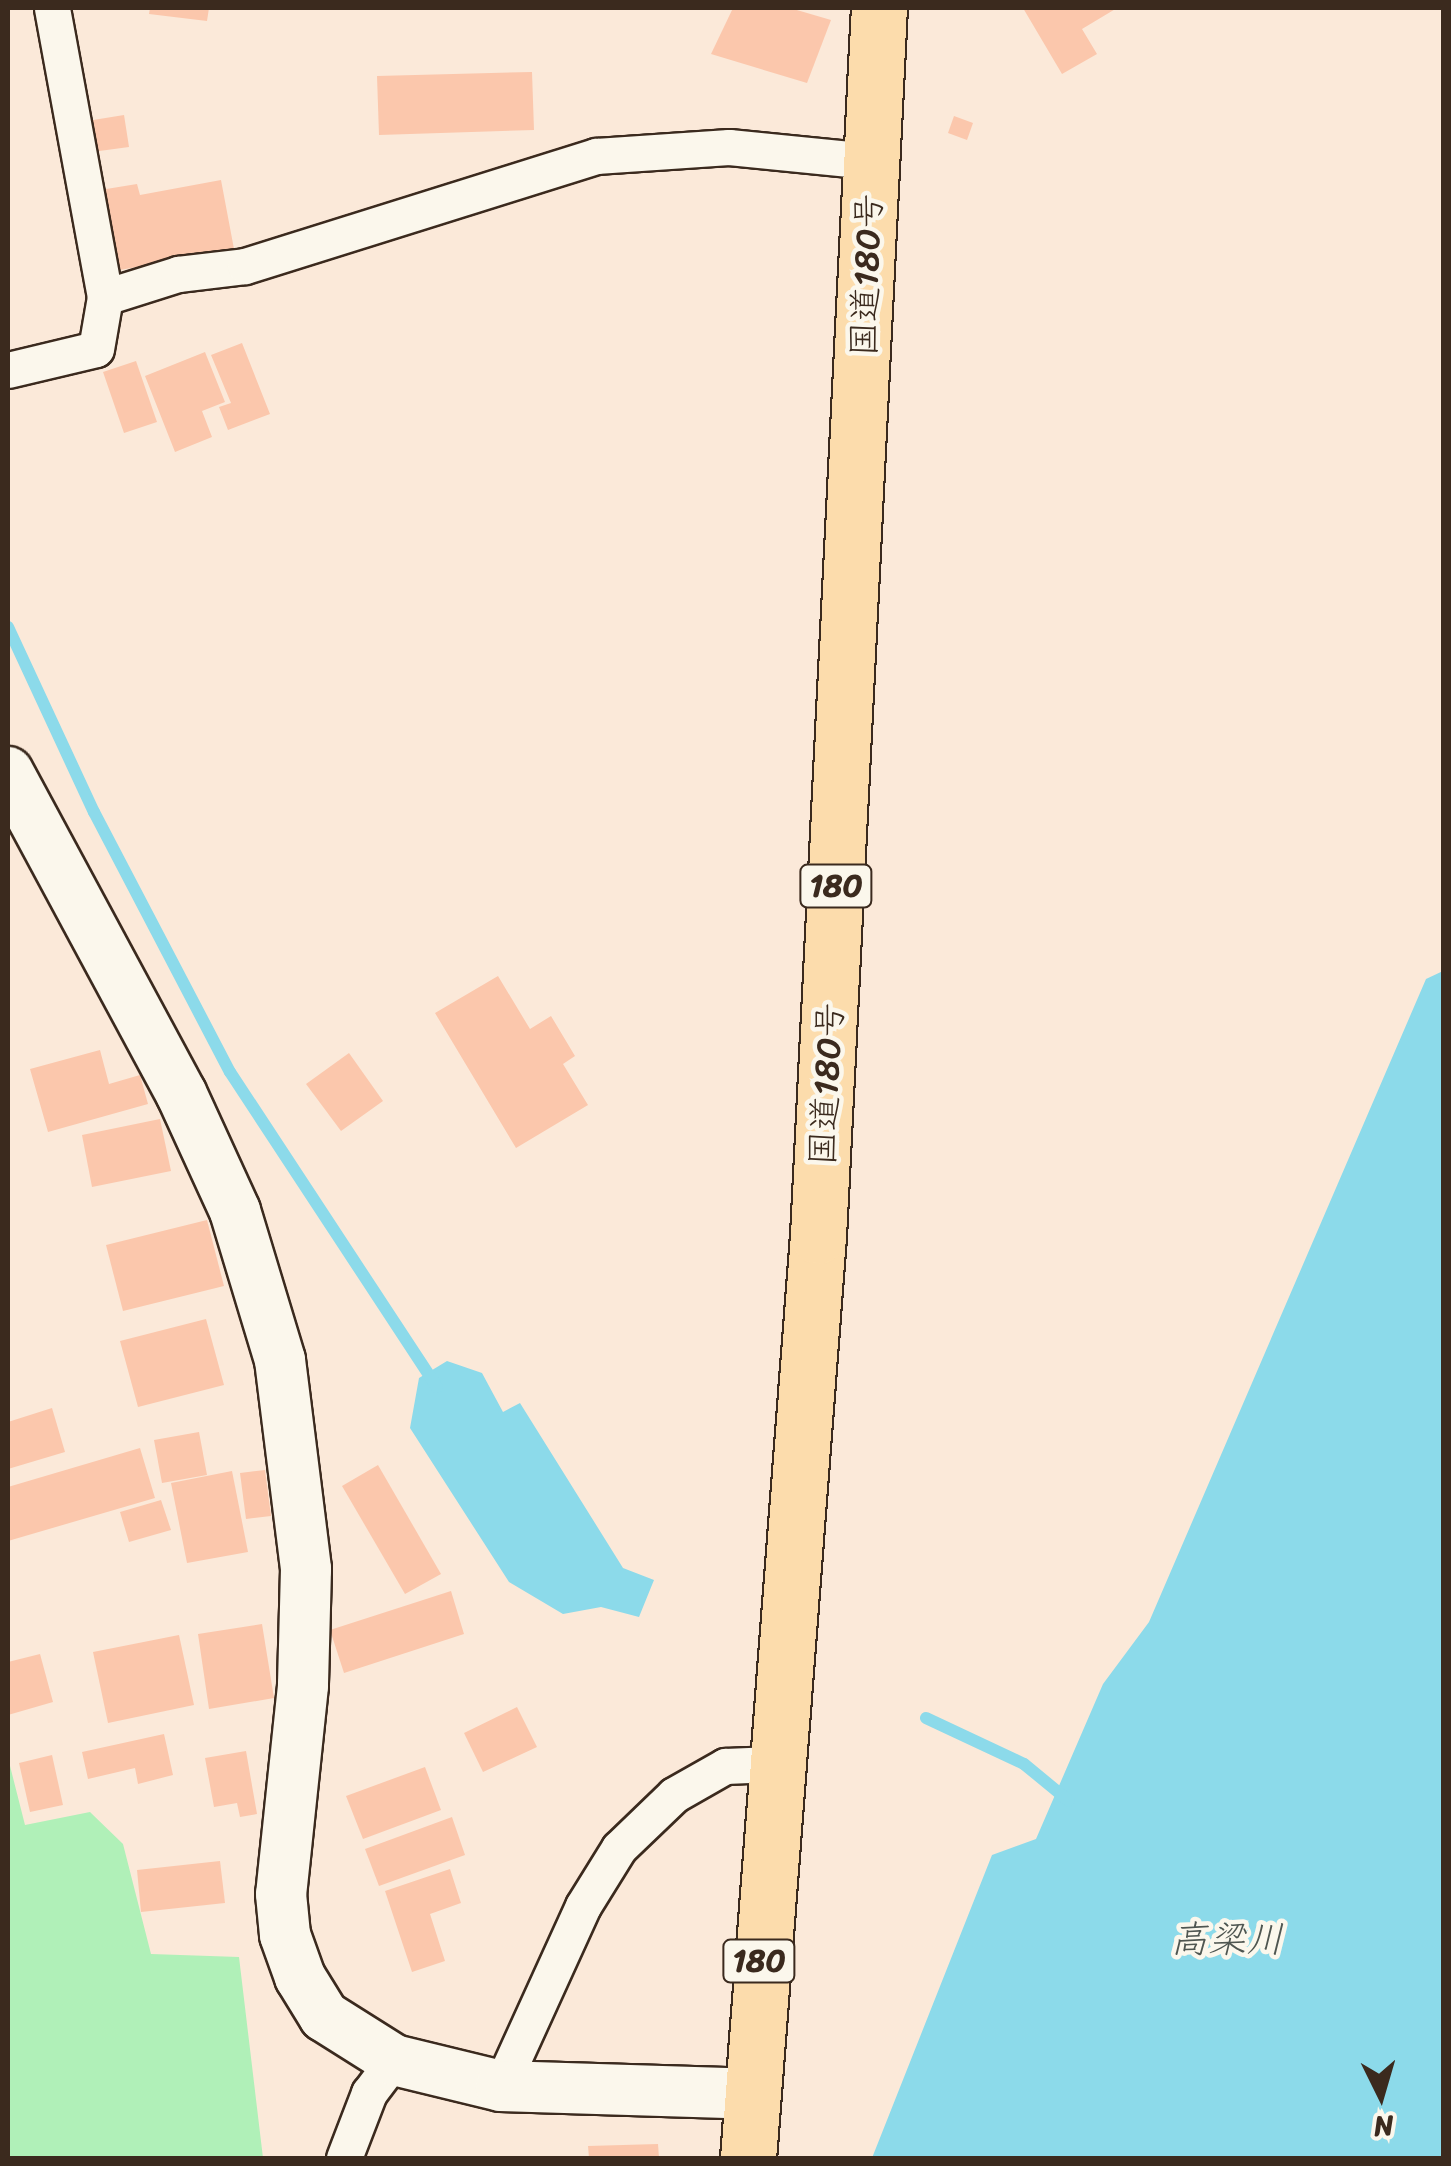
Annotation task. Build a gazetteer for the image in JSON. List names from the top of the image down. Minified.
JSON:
{"streets":{"highway":["国道180号","180"]},"water":["高梁川"],"north":"bottom"}
